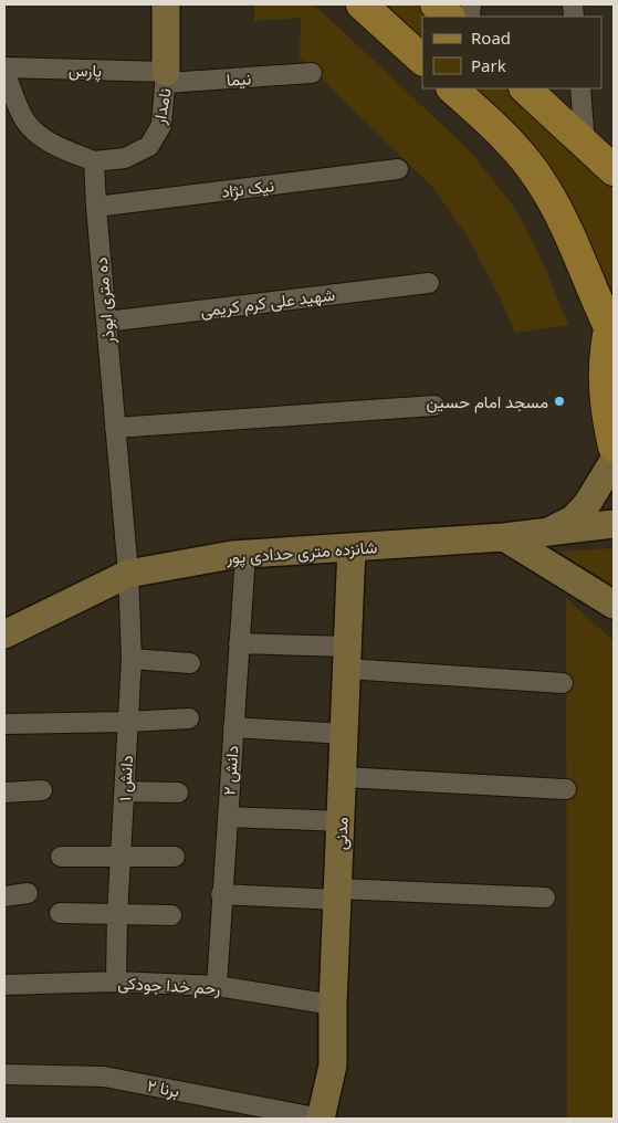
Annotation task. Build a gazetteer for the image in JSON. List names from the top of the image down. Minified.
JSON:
{"streets":{"street":["پارس","نیما","نامدار","نیک نژاد","ده متری ابوذر","شهید علی کرم کریمی","شانزده متری حدادی پور","دانش ۲","دانش ۱","مدنی","رحم خدا جودکی","برنا ۲"]},"crossings":[["پارس","نیما"],["پارس","نامدار"],["نیما","نامدار"],["نامدار","ده متری ابوذر"],["نیک نژاد","ده متری ابوذر"],["ده متری ابوذر","شهید علی کرم کریمی"],["ده متری ابوذر","شانزده متری حدادی پور"],["ده متری ابوذر","دانش ۱"],["شانزده متری حدادی پور","دانش ۲"],["شانزده متری حدادی پور","دانش ۱"],["شانزده متری حدادی پور","مدنی"],["دانش ۲","رحم خدا جودکی"],["دانش ۱","رحم خدا جودکی"],["مدنی","رحم خدا جودکی"],["مدنی","برنا ۲"]],"places":["مسجد امام حسین"],"legend":["Road","Park"]}
